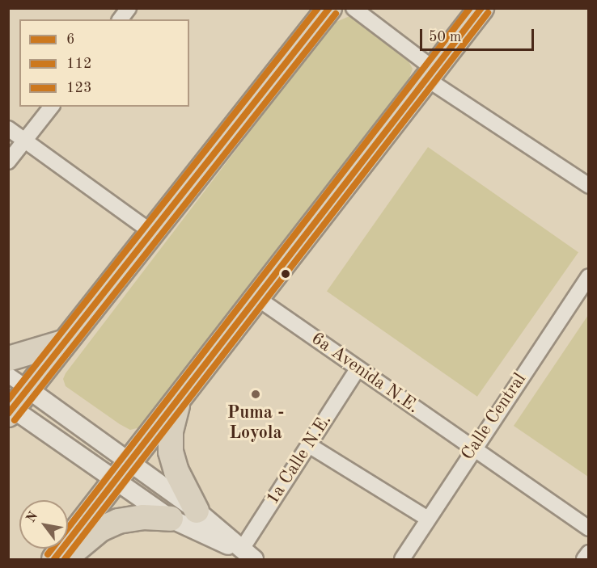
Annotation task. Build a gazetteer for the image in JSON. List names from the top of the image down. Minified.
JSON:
{"streets":{"street":["6a Avenida N.E.","Calle Central","1a Calle N.E."]},"crossings":[["6a Avenida N.E.","Calle Central"],["6a Avenida N.E.","1a Calle N.E."]],"places":["Puma - Loyola"],"lines":["transit line 6","transit line 123","transit line 112"],"legend":["6","112","123"],"scale_bar":"50 m","north":"top left"}
